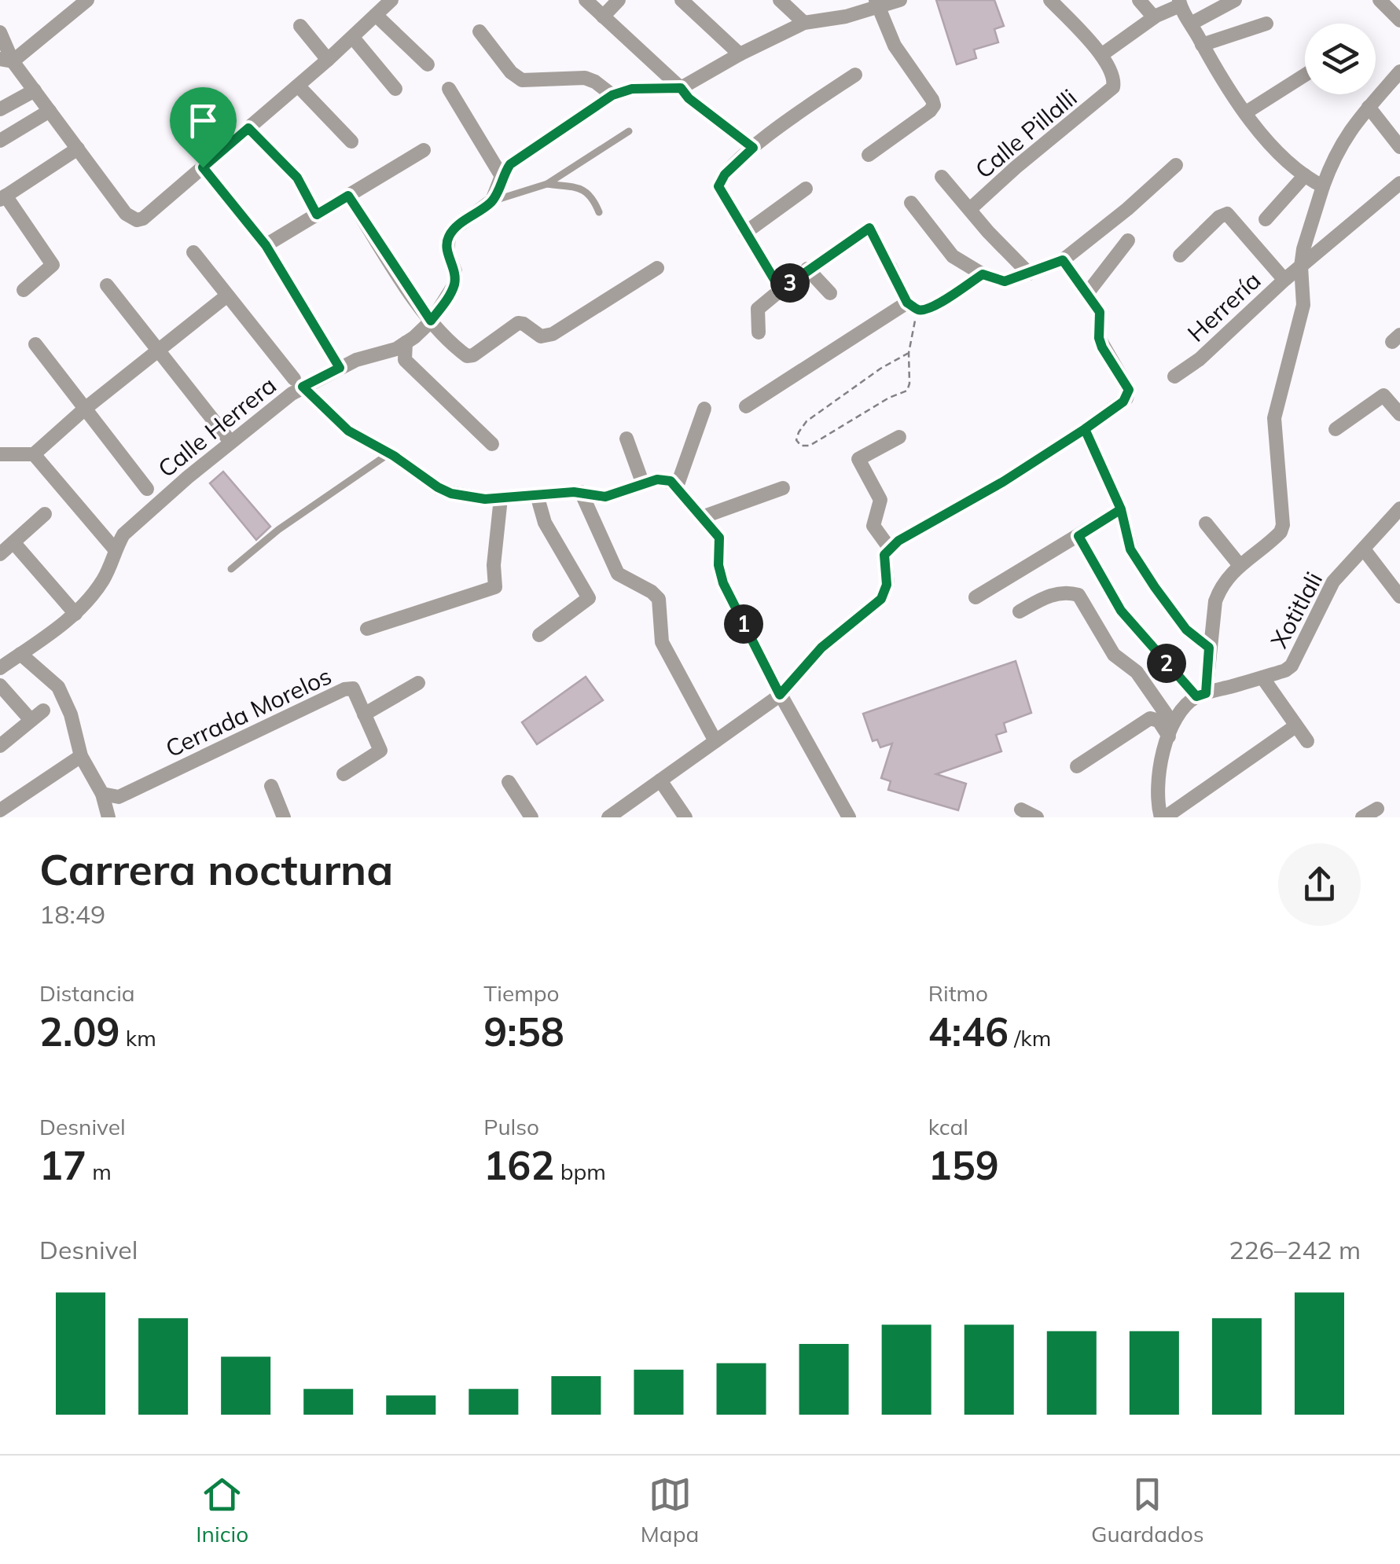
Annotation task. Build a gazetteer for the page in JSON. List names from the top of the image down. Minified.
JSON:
{"streets":{"street":["Calle Pillalli","Herrería","Calle Herrera","Xotitlali","Cerrada Morelos"]},"page":{"pins":["3","1","2"],"heading":["Carrera nocturna","18:49"],"stats":[["Distancia","2.09 km"],["Tiempo","9:58"],["Ritmo","4:46 /km"],["Desnivel","17 m"],["Pulso","162 bpm"],["kcal","159"]],"chart":["Desnivel","226–242 m"],"tabs":["Inicio","Mapa","Guardados"]}}
